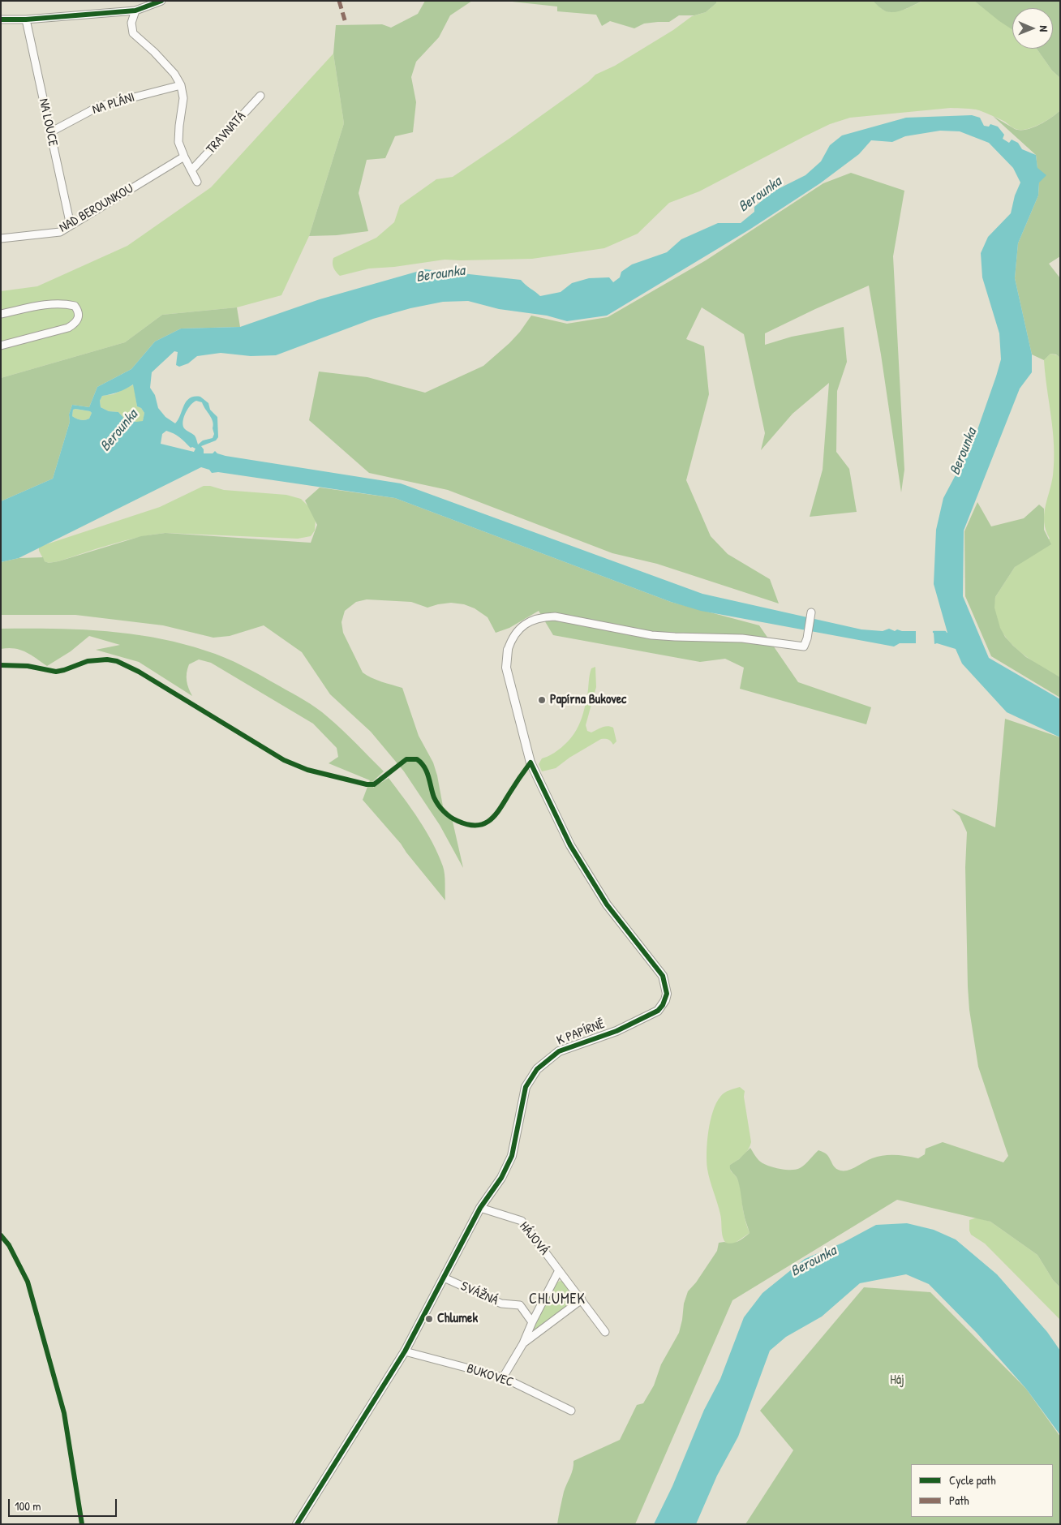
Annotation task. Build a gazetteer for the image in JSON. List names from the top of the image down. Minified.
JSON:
{"streets":{"street":["NA PLÁNI","NA LOUCE","TRAVNATÁ","NAD BEROUNKOU","K PAPÍRNĚ","HÁJOVÁ","SVÁŽNÁ","BUKOVEC"]},"crossings":[["NA PLÁNI","NA LOUCE"],["NA LOUCE","NAD BEROUNKOU"],["K PAPÍRNĚ","HÁJOVÁ"],["K PAPÍRNĚ","SVÁŽNÁ"],["K PAPÍRNĚ","BUKOVEC"]],"districts":["CHLUMEK"],"water":["Berounka"],"parks":["Háj"],"places":["Papírna Bukovec","Chlumek"],"legend":["Cycle path","Path"],"scale_bar":"100 m","north":"right"}
